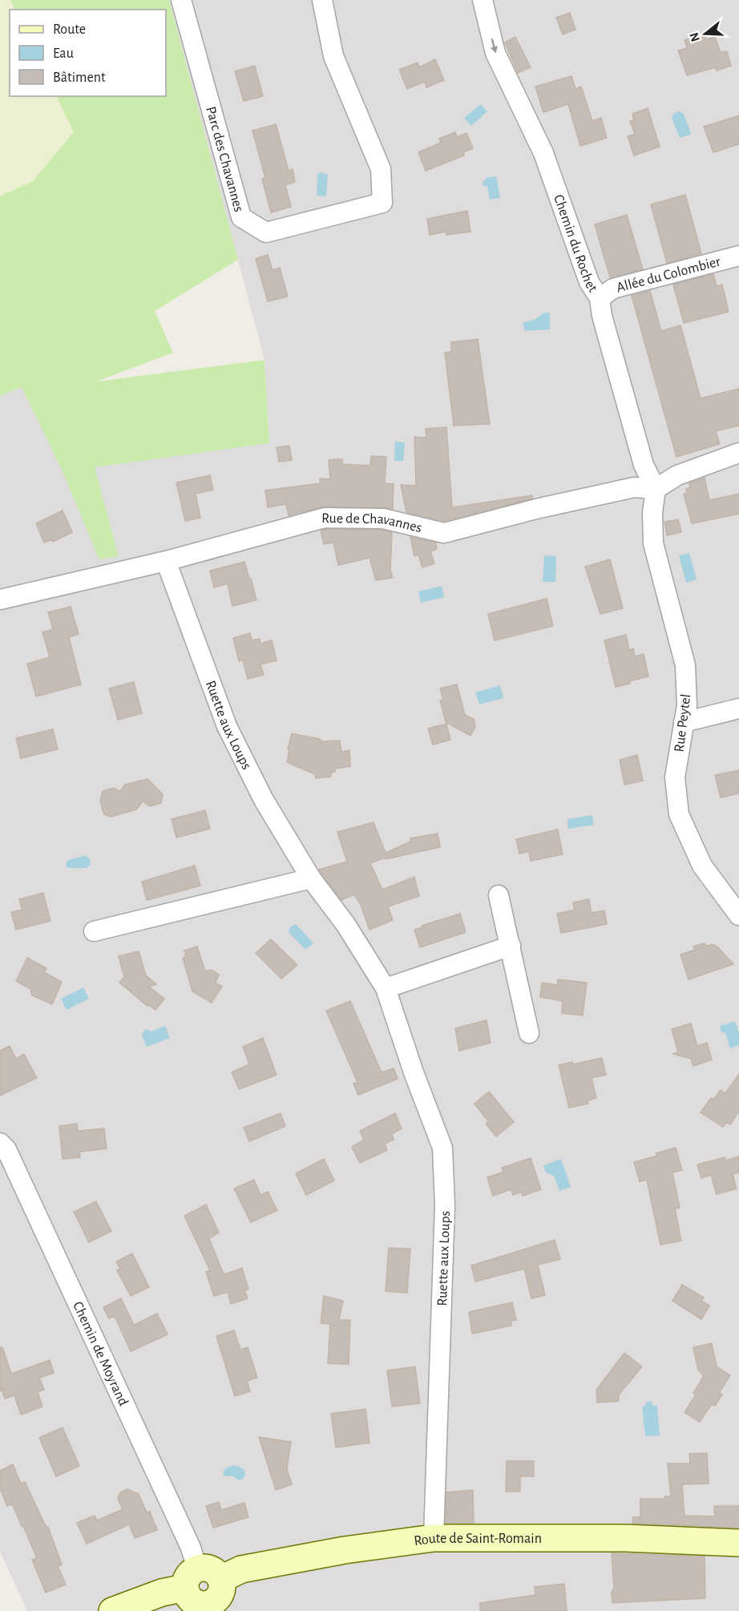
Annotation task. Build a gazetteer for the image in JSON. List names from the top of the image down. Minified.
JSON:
{"streets":{"main road":["Route de Saint-Romain"],"street":["Parc des Chavannes","Chemin du Rochet","Allée du Colombier","Rue de Chavannes","Rue Peytel","Ruette aux Loups","Chemin de Moyrand"]},"crossings":[["Chemin du Rochet","Allée du Colombier"],["Chemin du Rochet","Rue de Chavannes"],["Chemin du Rochet","Rue Peytel"],["Rue de Chavannes","Rue Peytel"],["Rue de Chavannes","Ruette aux Loups"],["Ruette aux Loups","Route de Saint-Romain"],["Chemin de Moyrand","Route de Saint-Romain"]],"one_way":["Chemin du Rochet"],"legend":["Route","Eau","Bâtiment"],"north":"left"}
